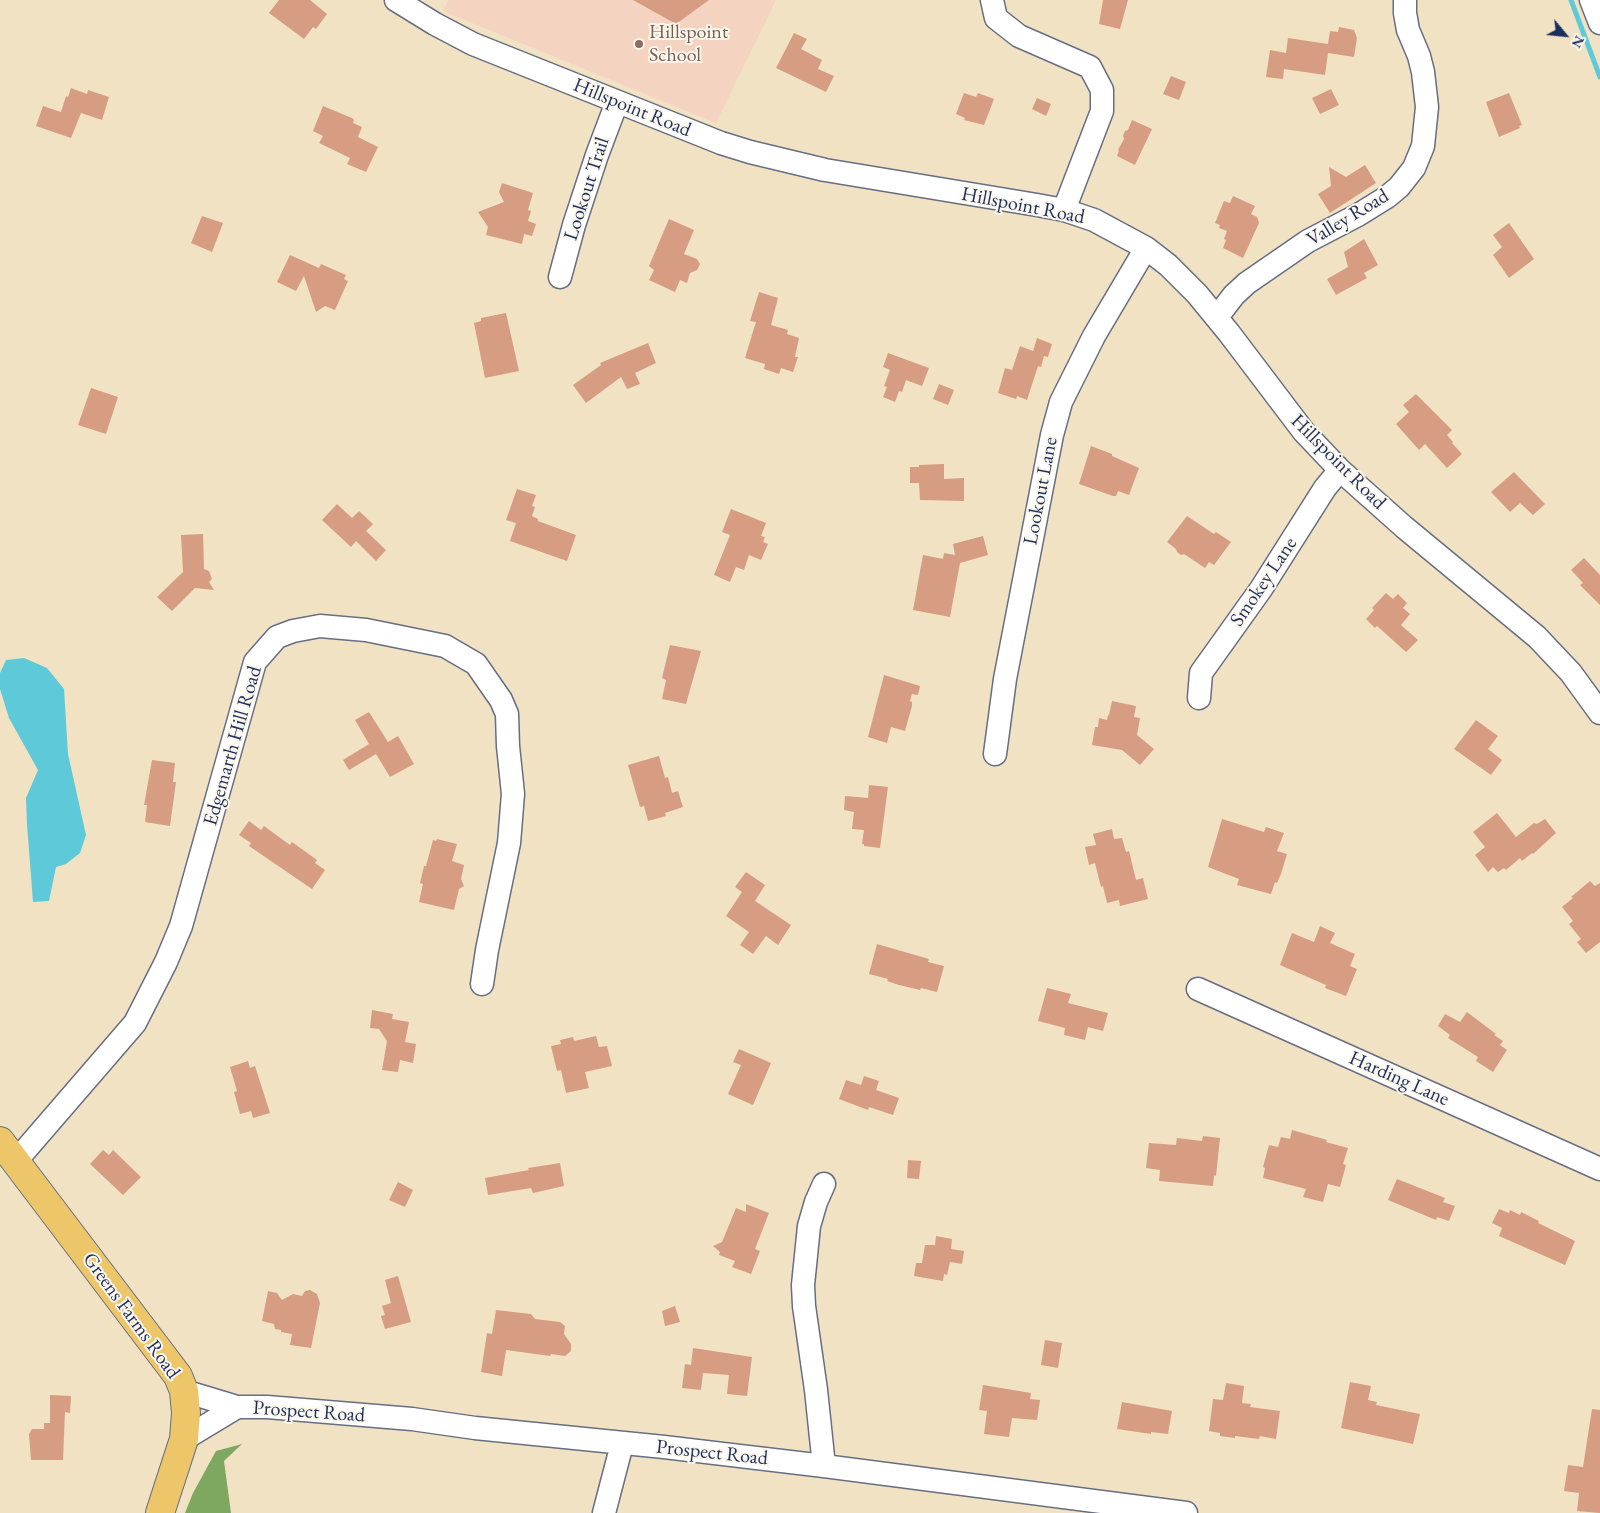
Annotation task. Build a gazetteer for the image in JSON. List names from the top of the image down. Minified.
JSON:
{"streets":{"main road":["Greens Farms Road"],"street":["Hillspoint Road","Lookout Trail","Valley Road","Lookout Lane","Smokey Lane","Edgemarth Hill Road","Harding Lane","Prospect Road"]},"crossings":[["Hillspoint Road","Lookout Trail"],["Hillspoint Road","Valley Road"],["Hillspoint Road","Lookout Lane"],["Hillspoint Road","Smokey Lane"],["Edgemarth Hill Road","Greens Farms Road"],["Greens Farms Road","Prospect Road"]],"places":["Hillspoint School"],"north":"bottom right"}
